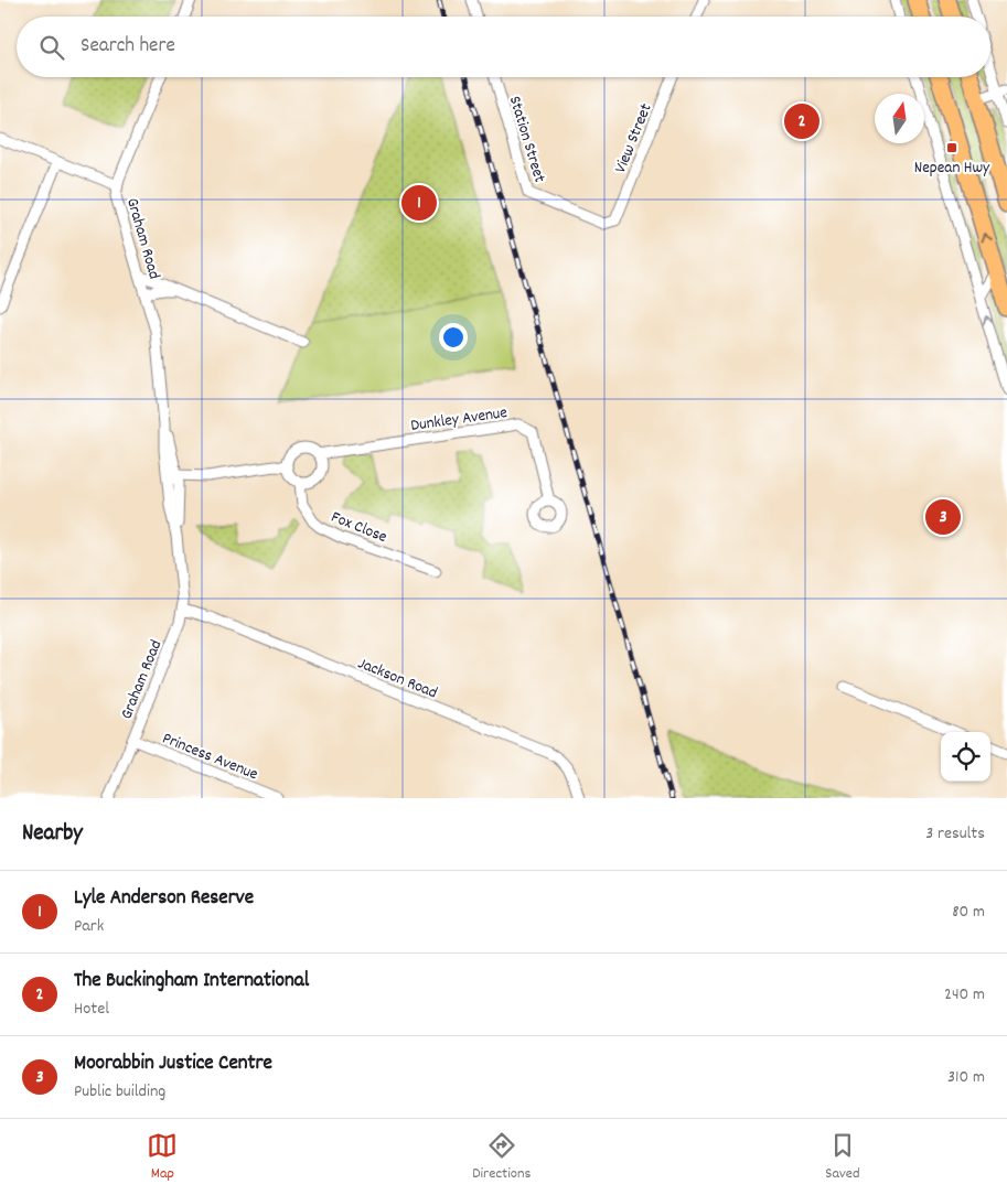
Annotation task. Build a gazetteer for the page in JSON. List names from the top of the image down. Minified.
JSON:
{"streets":{"street":["View Street","Station Street","Graham Road","Dunkley Avenue","Fox Close","Jackson Road","Princess Avenue"]},"crossings":[["View Street","Station Street"],["Graham Road","Jackson Road"],["Graham Road","Princess Avenue"],["Dunkley Avenue","Fox Close"]],"places":{"transit":["Nepean Hwy"]},"north":"top","page":{"search":"Search here","pins":["2","1","3"],"heading":["Nearby","3 results"],"list":[{"mark":"1","name":"Lyle Anderson Reserve","note":"Park","value":"80 m"},{"mark":"2","name":"The Buckingham International","note":"Hotel","value":"240 m"},{"mark":"3","name":"Moorabbin Justice Centre","note":"Public building","value":"310 m"}],"nav":["Map","Directions","Saved"]}}
